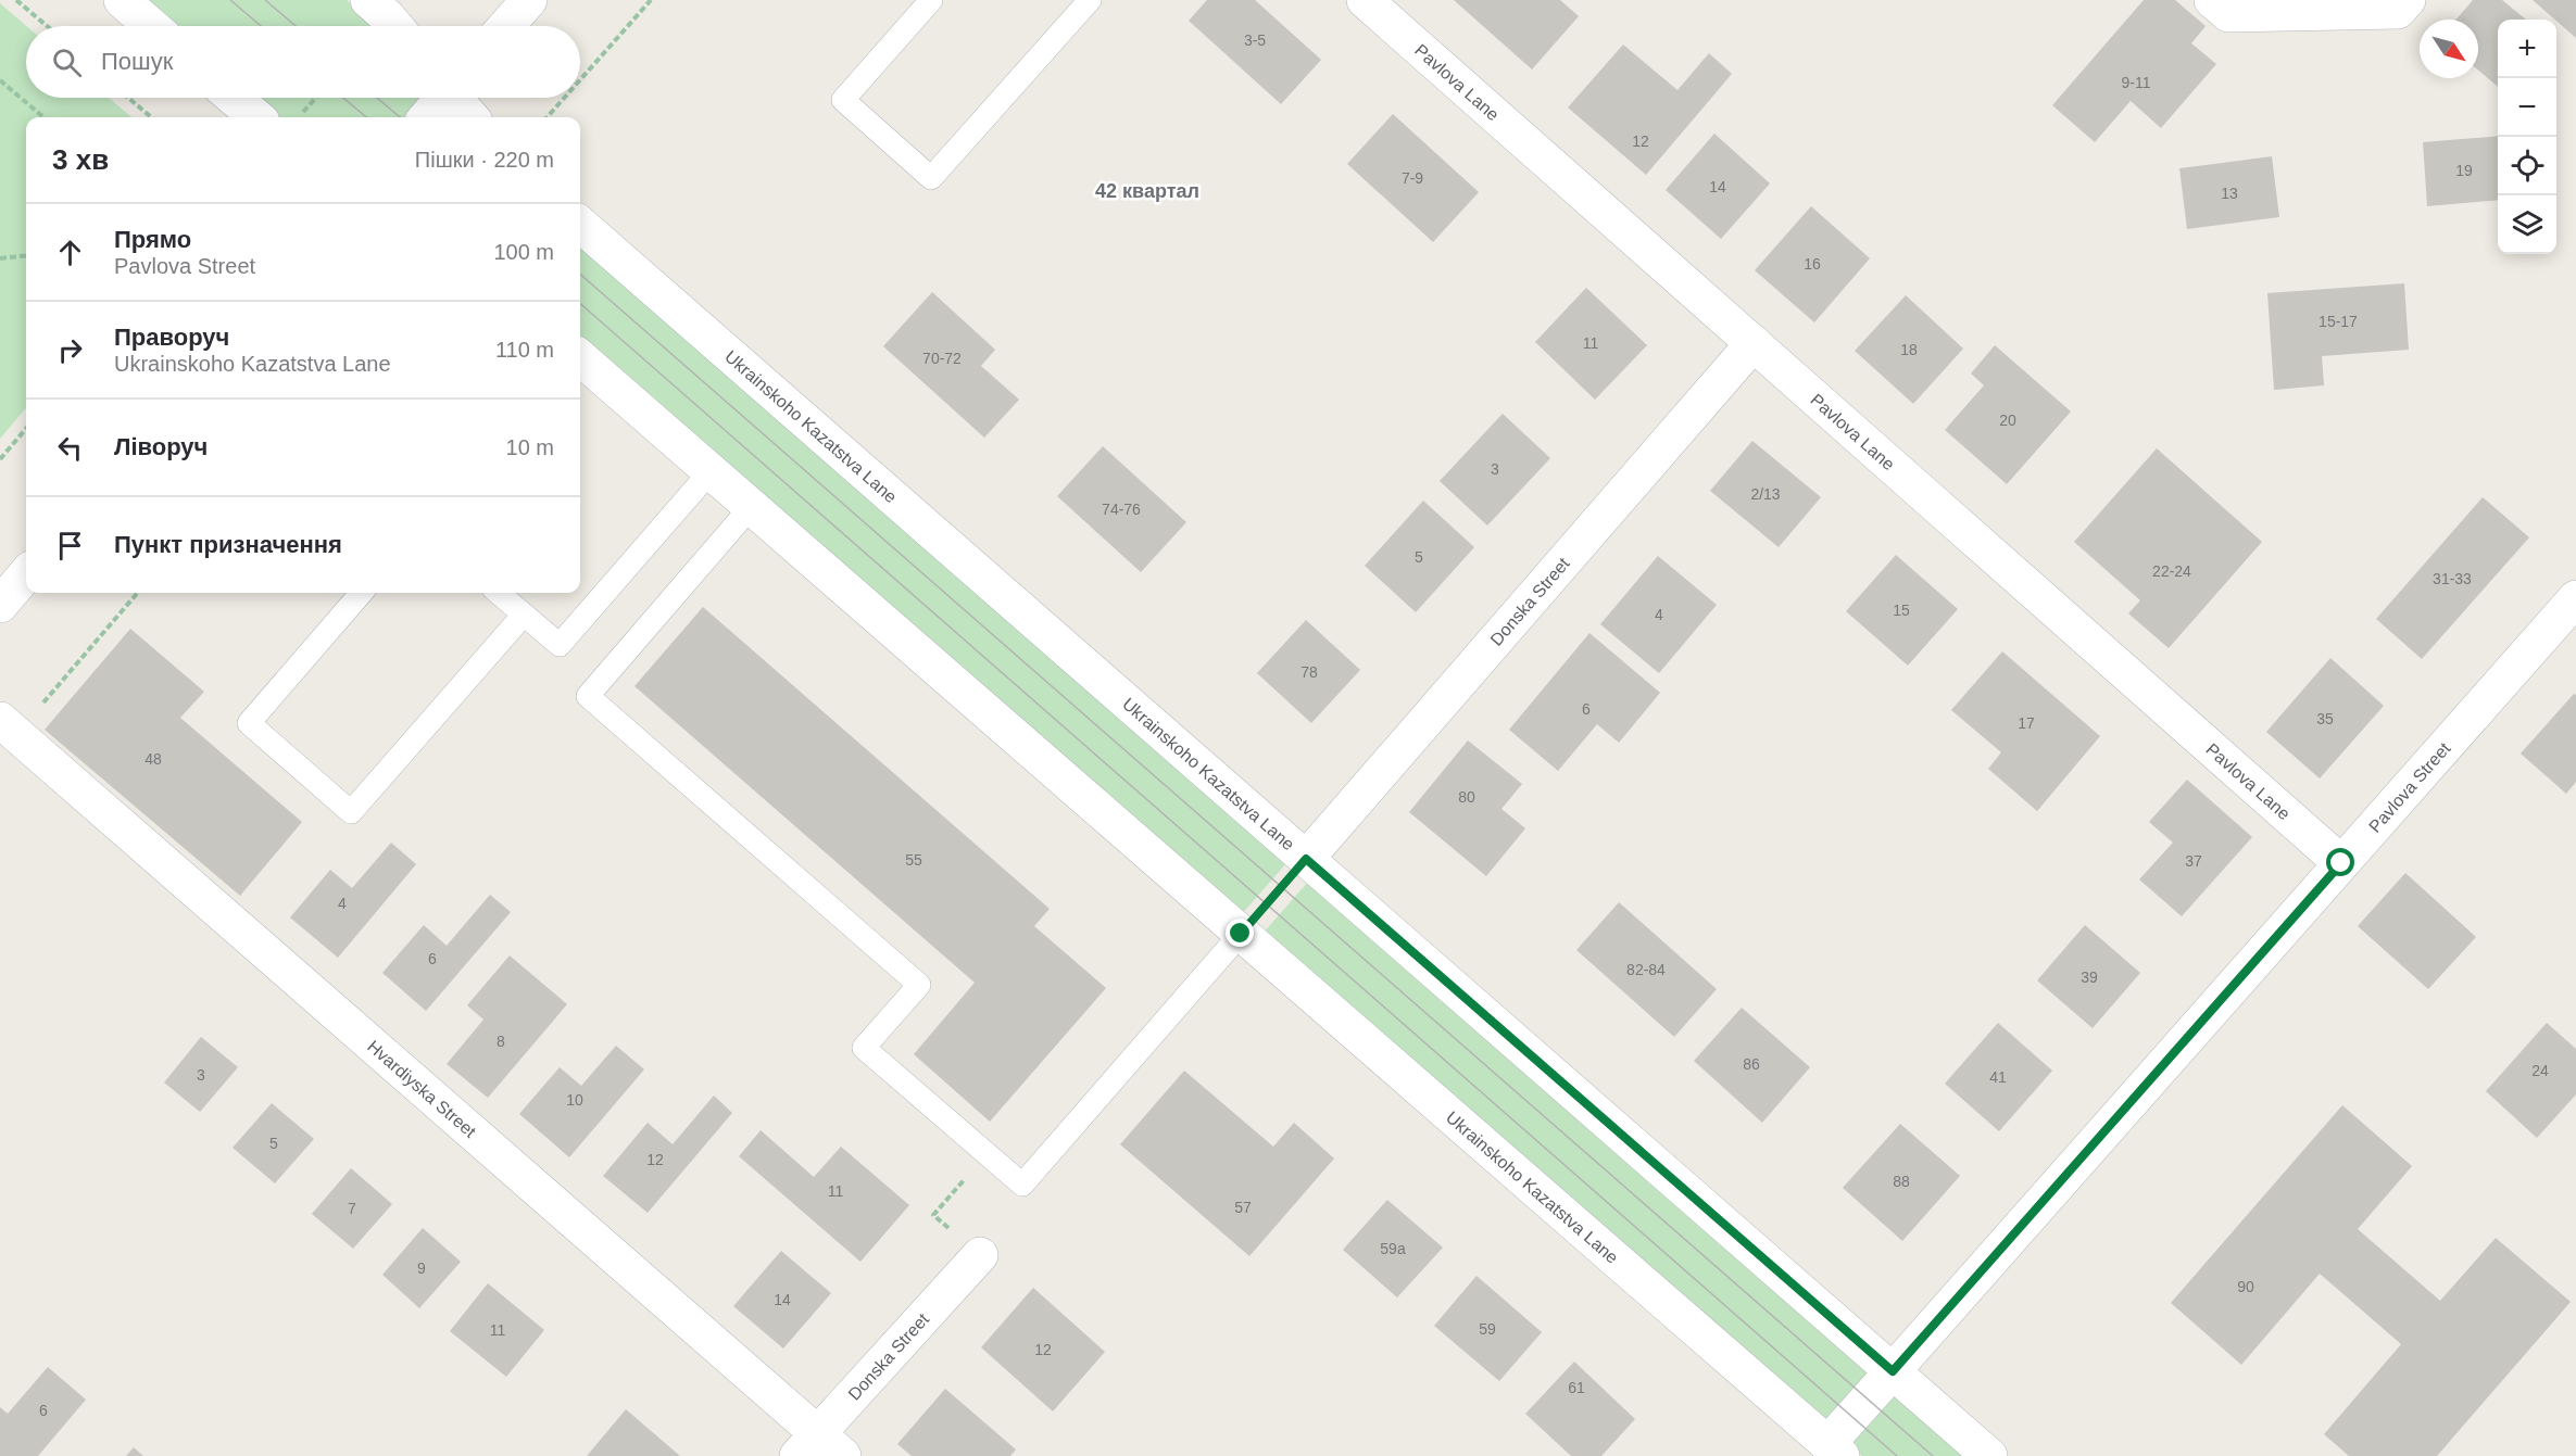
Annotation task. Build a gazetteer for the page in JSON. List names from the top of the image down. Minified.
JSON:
{"streets":{"street":["Pavlova Lane","Ukrainskoho Kazatstva Lane","Donska Street","Pavlova Street","Hvardiyska Street"]},"crossings":[["Pavlova Lane","Donska Street"],["Pavlova Lane","Pavlova Street"],["Ukrainskoho Kazatstva Lane","Donska Street"],["Ukrainskoho Kazatstva Lane","Pavlova Street"],["Donska Street","Hvardiyska Street"]],"districts":["42 квартал"],"house_numbers":["3-5","9-11","12","19","7-9","14","13","16","15-17","11","18","70-72","20","3","2/13","74-76","5","22-24","31-33","15","4","78","6","35","17","48","80","55","37","4","6","82-84","39","8","86","24","3","41","10","5","12","88","11","57","7","59а","9","90","14","59","11","12","61","6"],"north":"bottom right","page":{"map_buttons":["+","−"],"search":"Пошук","heading":["3 хв","Пішки · 220 m"],"list":[["Прямо","Pavlova Street","100 m"],["Праворуч","Ukrainskoho Kazatstva Lane","110 m"],["Ліворуч","10 m"],"Пункт призначення"]}}
